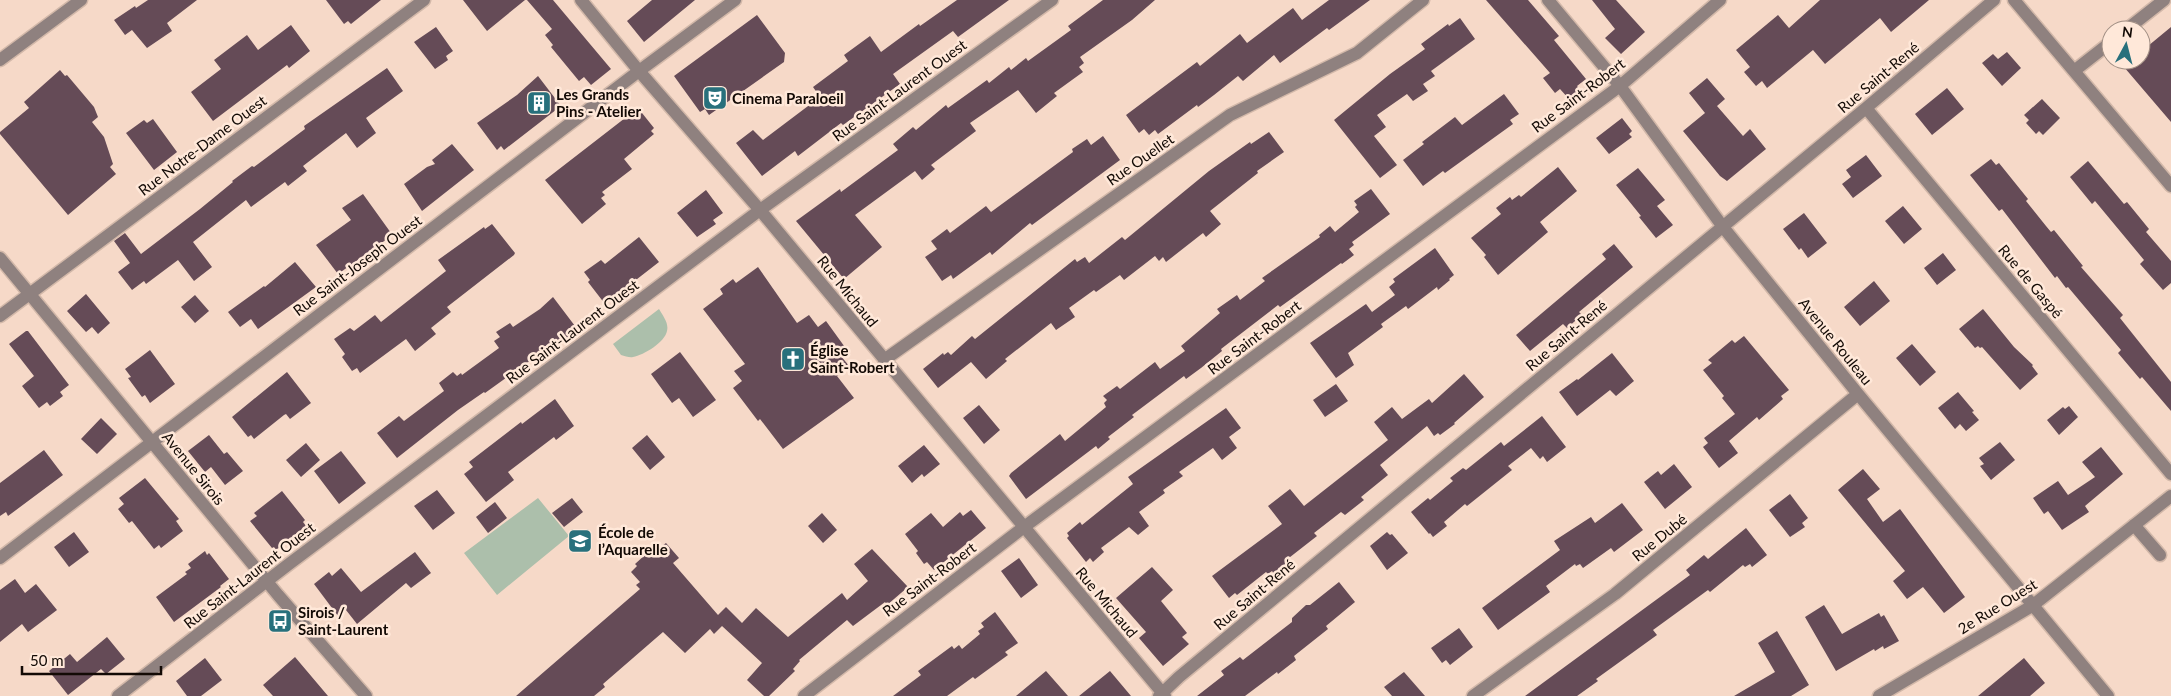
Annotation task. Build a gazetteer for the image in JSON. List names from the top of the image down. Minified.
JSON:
{"streets":{"street":["Rue Saint-René","Rue Saint-Laurent Ouest","Rue Saint-Robert","Rue Notre-Dame Ouest","Rue Ouellet","Rue Saint-Joseph Ouest","Rue de Gaspé","Rue Michaud","Avenue Rouleau","Avenue Sirois","Rue Dubé","2e Rue Ouest"]},"crossings":[["Rue Saint-René","Rue de Gaspé"],["Rue Saint-René","Rue Michaud"],["Rue Saint-René","Avenue Rouleau"],["Rue Saint-Laurent Ouest","Rue Michaud"],["Rue Saint-Laurent Ouest","Avenue Sirois"],["Rue Saint-Robert","Rue Michaud"],["Rue Saint-Robert","Avenue Rouleau"],["Rue Notre-Dame Ouest","Avenue Sirois"],["Rue Ouellet","Rue Michaud"],["Rue Saint-Joseph Ouest","Rue Michaud"],["Rue Saint-Joseph Ouest","Avenue Sirois"],["Avenue Rouleau","Rue Dubé"],["Avenue Rouleau","2e Rue Ouest"]],"places":{"theatre":["Cinema Paraloeil"],"building":["Les Grands Pins - Atelier"],"church":["Église Saint-Robert"],"school or university":["École de l’Aquarelle"],"bus stop":["Sirois / Saint-Laurent"]},"scale_bar":"50 m","north":"top"}
